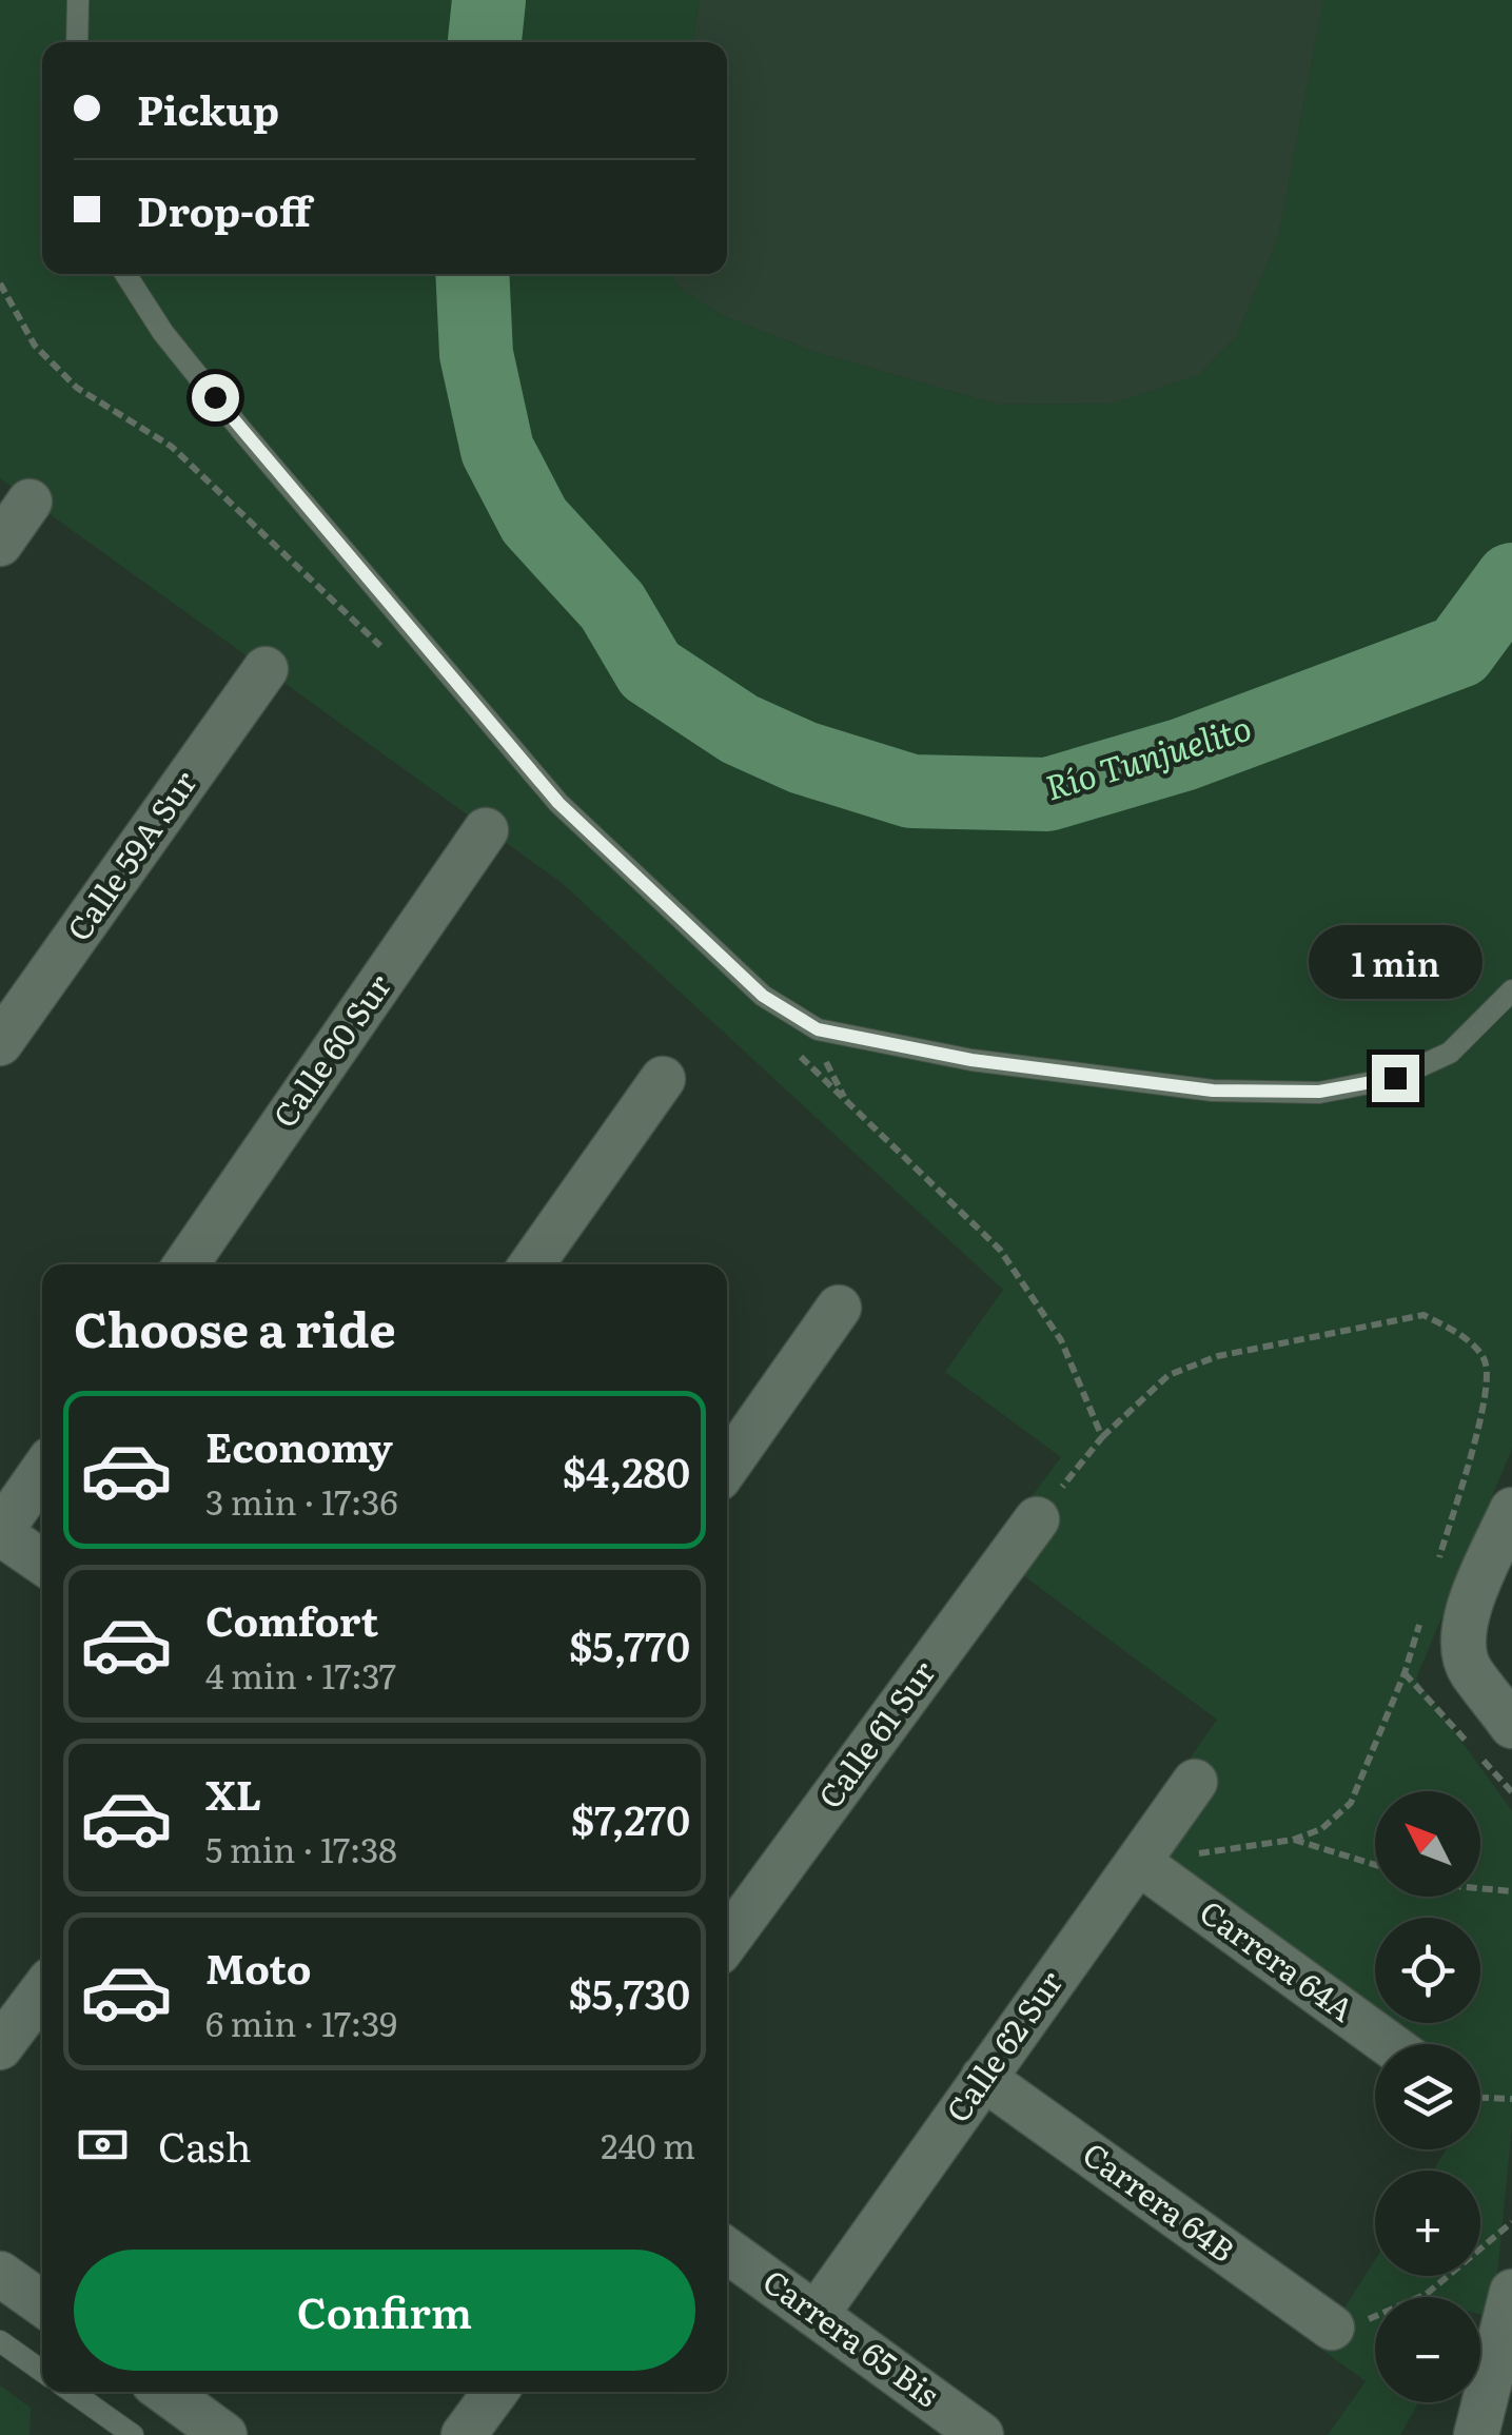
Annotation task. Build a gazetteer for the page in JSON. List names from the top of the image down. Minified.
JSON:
{"streets":{"street":["Calle 59A Sur","Calle 60 Sur","Calle 61 Sur","Carrera 64A","Calle 62 Sur","Carrera 64B","Carrera 65 Bis"]},"crossings":[["Carrera 64A","Calle 62 Sur"],["Calle 62 Sur","Carrera 64B"],["Calle 62 Sur","Carrera 65 Bis"]],"water":["Río Tunjuelito"],"north":"top left","page":{"banner":["Pickup","Drop-off"],"bubble":"1 min","heading":"Choose a ride","list":[{"name":"Economy","note":"3 min · 17:36","value":"$4,280"},{"name":"Comfort","note":"4 min · 17:37","value":"$5,770"},{"name":"XL","note":"5 min · 17:38","value":"$7,270"},{"name":"Moto","note":"6 min · 17:39","value":"$5,730"}],"map_buttons":["+","−"],"pay":["Cash","240 m"],"buttons":"Confirm"}}
